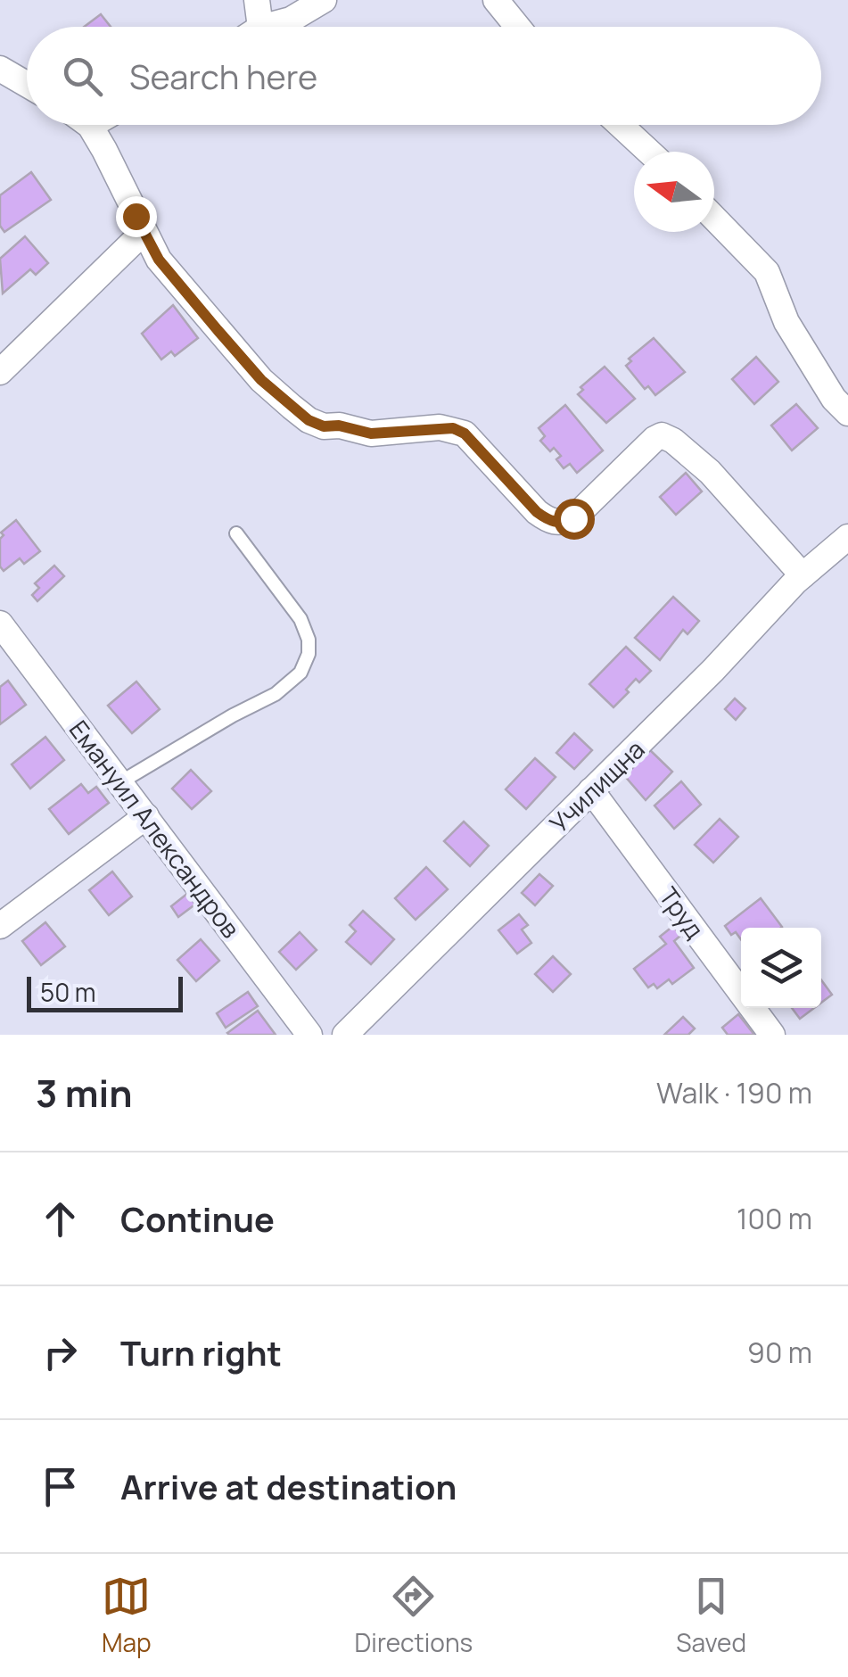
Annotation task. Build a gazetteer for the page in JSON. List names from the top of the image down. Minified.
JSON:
{"streets":{"street":["Училищна","Емануил Александров","Труд"]},"crossings":[["Училищна","Труд"]],"scale_bar":"50 m","north":"left","page":{"search":"Search here","scale":"50 m","heading":["3 min","Walk · 190 m"],"list":[["Continue","100 m"],["Turn right","90 m"],"Arrive at destination"],"nav":["Map","Directions","Saved"]}}
